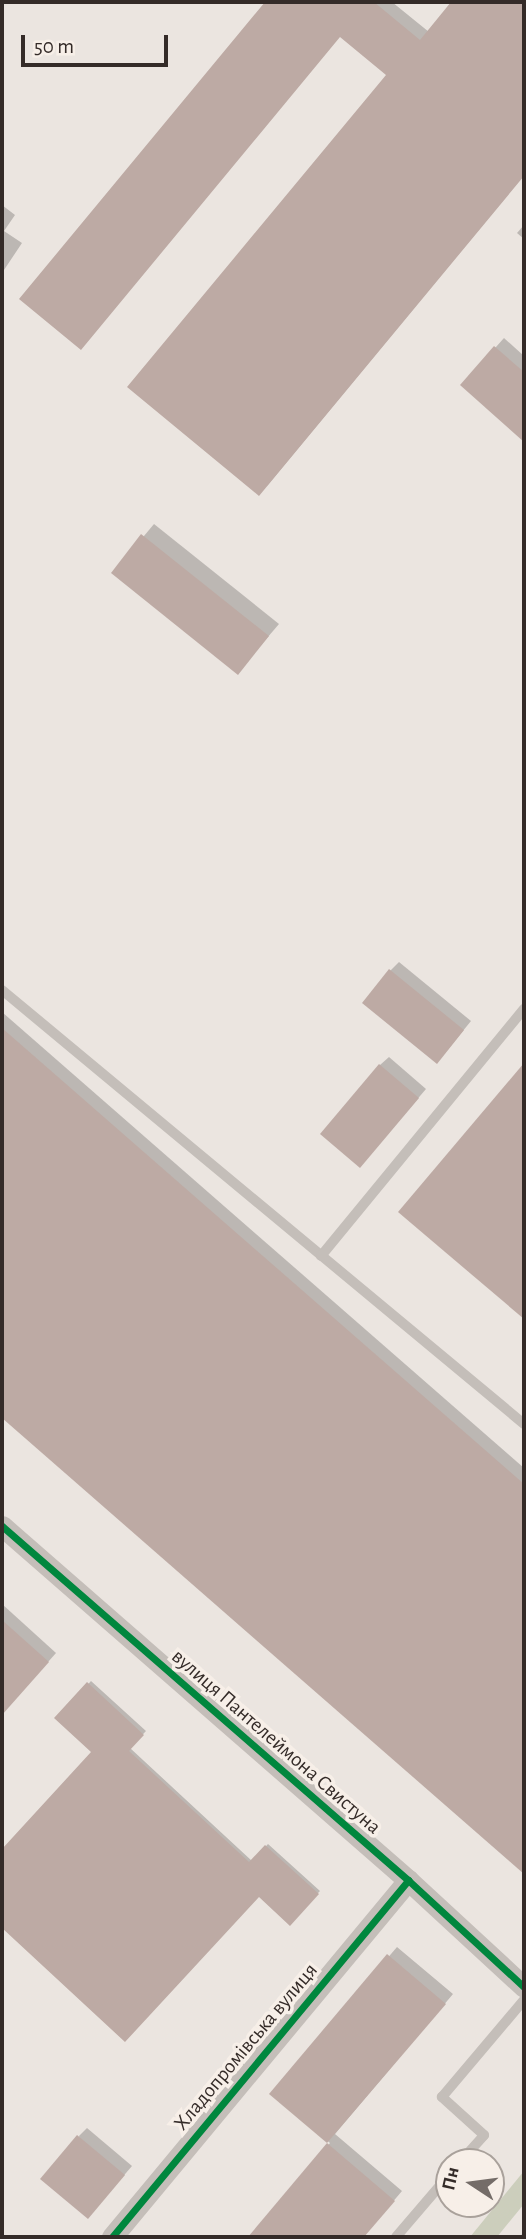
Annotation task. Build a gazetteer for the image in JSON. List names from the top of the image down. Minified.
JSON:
{"streets":{"street":["вулиця Пантелеймона Свистуна","Хладопромівська вулиця"]},"crossings":[["вулиця Пантелеймона Свистуна","Хладопромівська вулиця"]],"scale_bar":"50 m","north":"left"}
